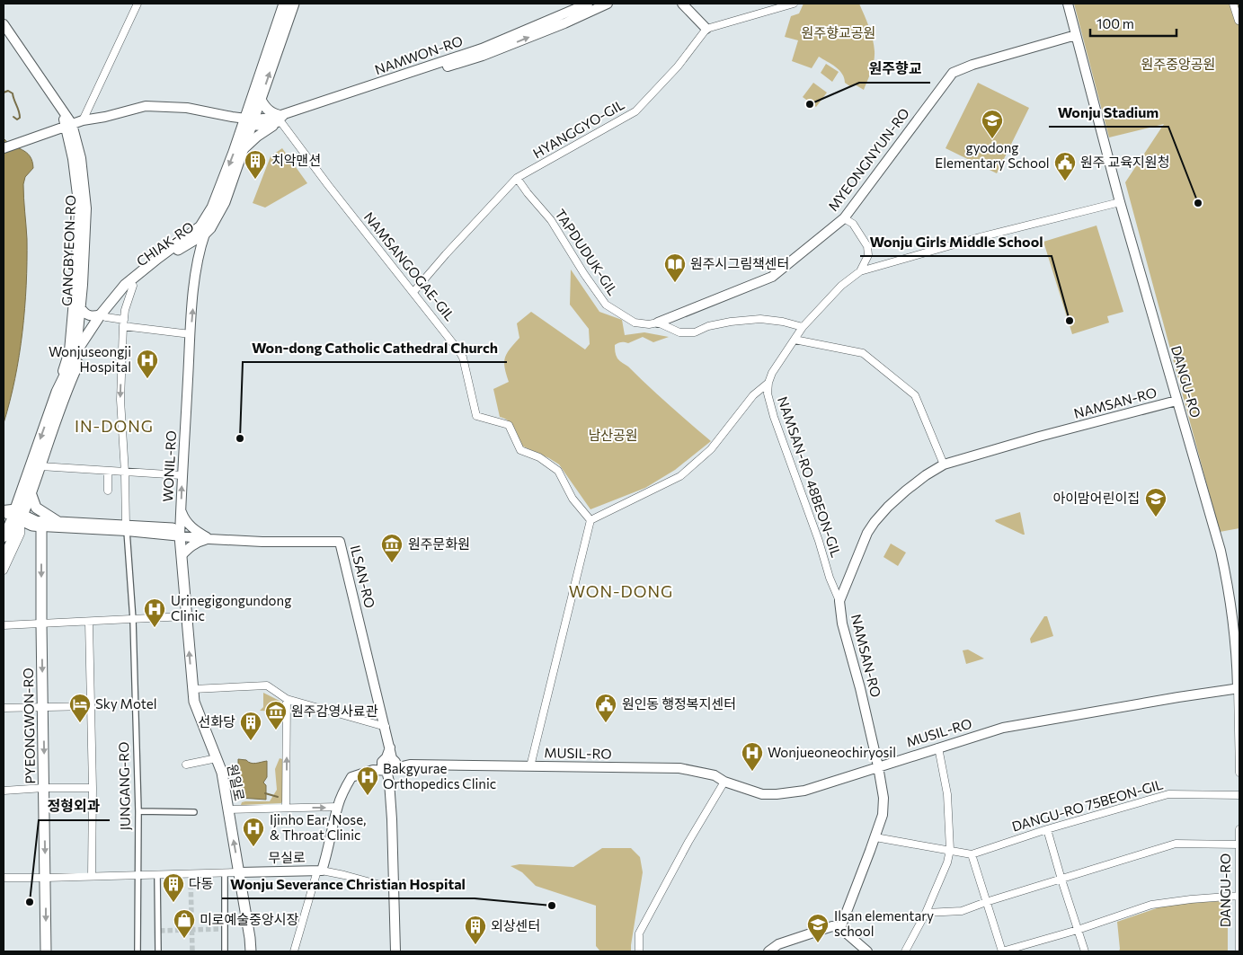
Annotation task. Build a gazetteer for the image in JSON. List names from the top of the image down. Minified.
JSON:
{"streets":{"main road":["CHIAK-RO","GANGBYEON-RO","WONIL-RO","PYEONGWON-RO","원일로"],"street":["NAMWON-RO","HYANGGYO-GIL","MYEONGNYUN-RO","TAPDUDUK-GIL","NAMSANGOGAE-GIL","DANGU-RO","NAMSAN-RO","NAMSAN-RO 48BEON-GIL","ILSAN-RO","MUSIL-RO","JUNGANG-RO","DANGU-RO 75BEON-GIL","무실로"]},"crossings":[["NAMWON-RO","CHIAK-RO"],["NAMWON-RO","GANGBYEON-RO"],["NAMWON-RO","NAMSANGOGAE-GIL"],["HYANGGYO-GIL","TAPDUDUK-GIL"],["HYANGGYO-GIL","NAMSANGOGAE-GIL"],["MYEONGNYUN-RO","TAPDUDUK-GIL"],["MYEONGNYUN-RO","DANGU-RO"],["CHIAK-RO","GANGBYEON-RO"],["CHIAK-RO","WONIL-RO"],["CHIAK-RO","JUNGANG-RO"],["TAPDUDUK-GIL","NAMSAN-RO 48BEON-GIL"],["DANGU-RO","NAMSAN-RO"],["DANGU-RO","NAMSAN-RO 48BEON-GIL"],["DANGU-RO","MUSIL-RO"],["NAMSAN-RO","NAMSAN-RO 48BEON-GIL"],["NAMSAN-RO","MUSIL-RO"],["NAMSAN-RO","DANGU-RO 75BEON-GIL"],["WONIL-RO","ILSAN-RO"],["WONIL-RO","원일로"],["ILSAN-RO","MUSIL-RO"],["ILSAN-RO","무실로"],["MUSIL-RO","무실로"],["원일로","무실로"]],"one_way":["WONIL-RO","PYEONGWON-RO"],"districts":["IN-DONG","WON-DONG"],"parks":["원주향교공원","원주중앙공원","남산공원"],"places":{"other":["원주향교","Wonju Stadium","Wonju Girls Middle School","Won-dong Catholic Cathedral Church","정형외과","Wonju Severance Christian Hospital"],"school or university":["gyodong Elementary School","아이맘어린이집","Ilsan elementary school"],"building":["치악맨션","선화당","다동","외상센터"],"public building":["원주 교육지원청","원인동 행정복지센터"],"library":["원주시그림책센터"],"hospital":["Wonjuseongji Hospital","Urinegigongundong Clinic","Wonjueoneochiryosil","Bakgyurae Orthopedics Clinic","Ijinho Ear, Nose, & Throat Clinic"],"museum":["원주문화원","원주감영사료관"],"hotel":["Sky Motel"],"shop":["미로예술중앙시장"]},"scale_bar":"100 m"}
